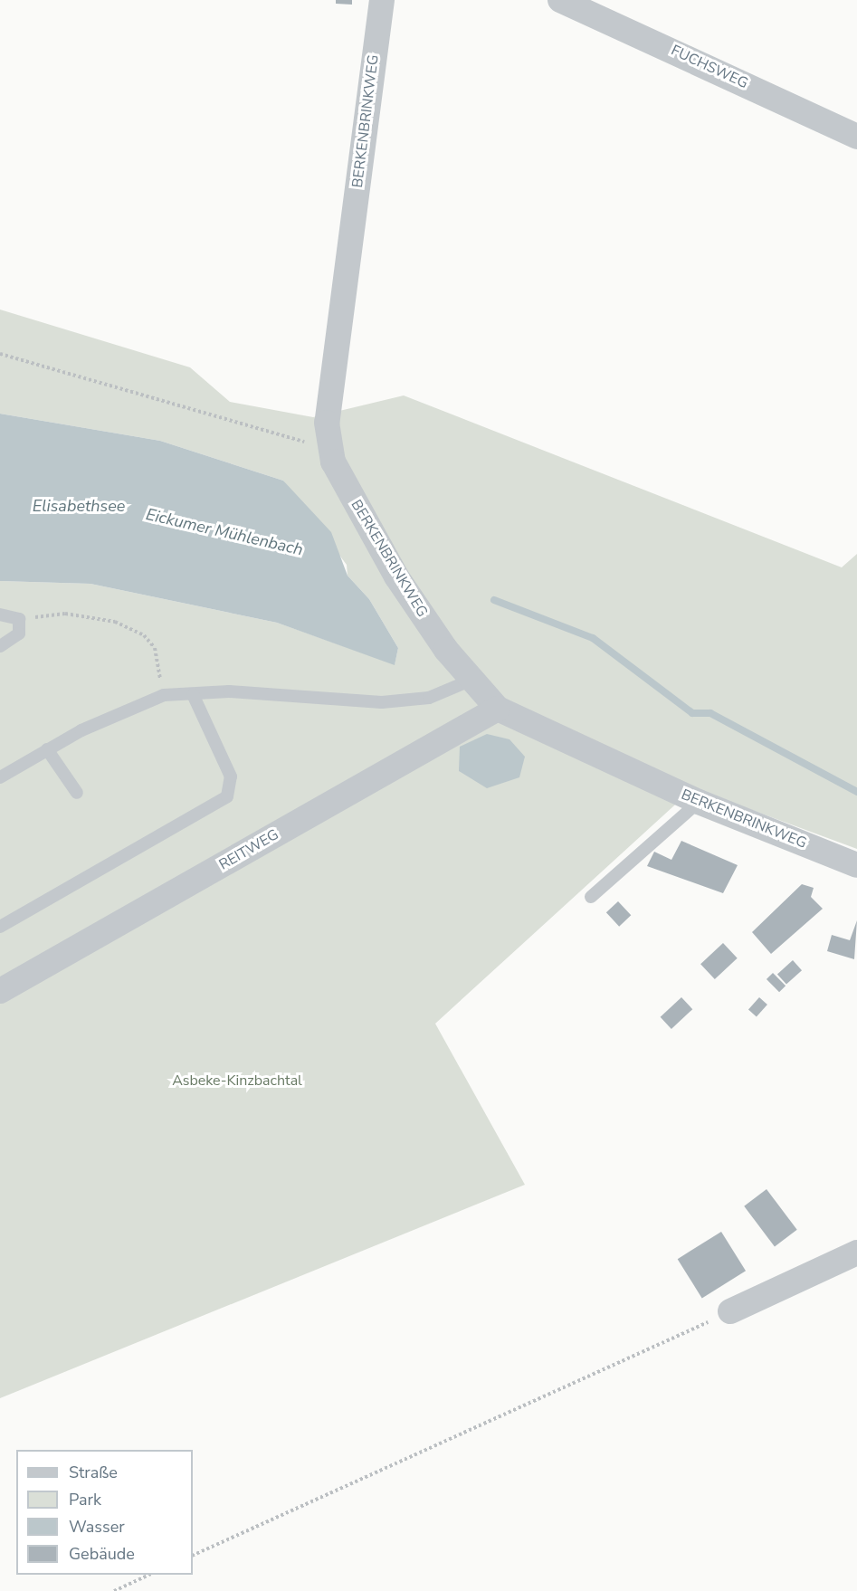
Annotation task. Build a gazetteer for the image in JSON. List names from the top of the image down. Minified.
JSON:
{"streets":{"street":["FUCHSWEG","BERKENBRINKWEG","REITWEG"]},"crossings":[["BERKENBRINKWEG","REITWEG"]],"water":["Elisabethsee","Eickumer Mühlenbach"],"parks":["Asbeke-Kinzbachtal"],"legend":["Straße","Park","Wasser","Gebäude"]}
